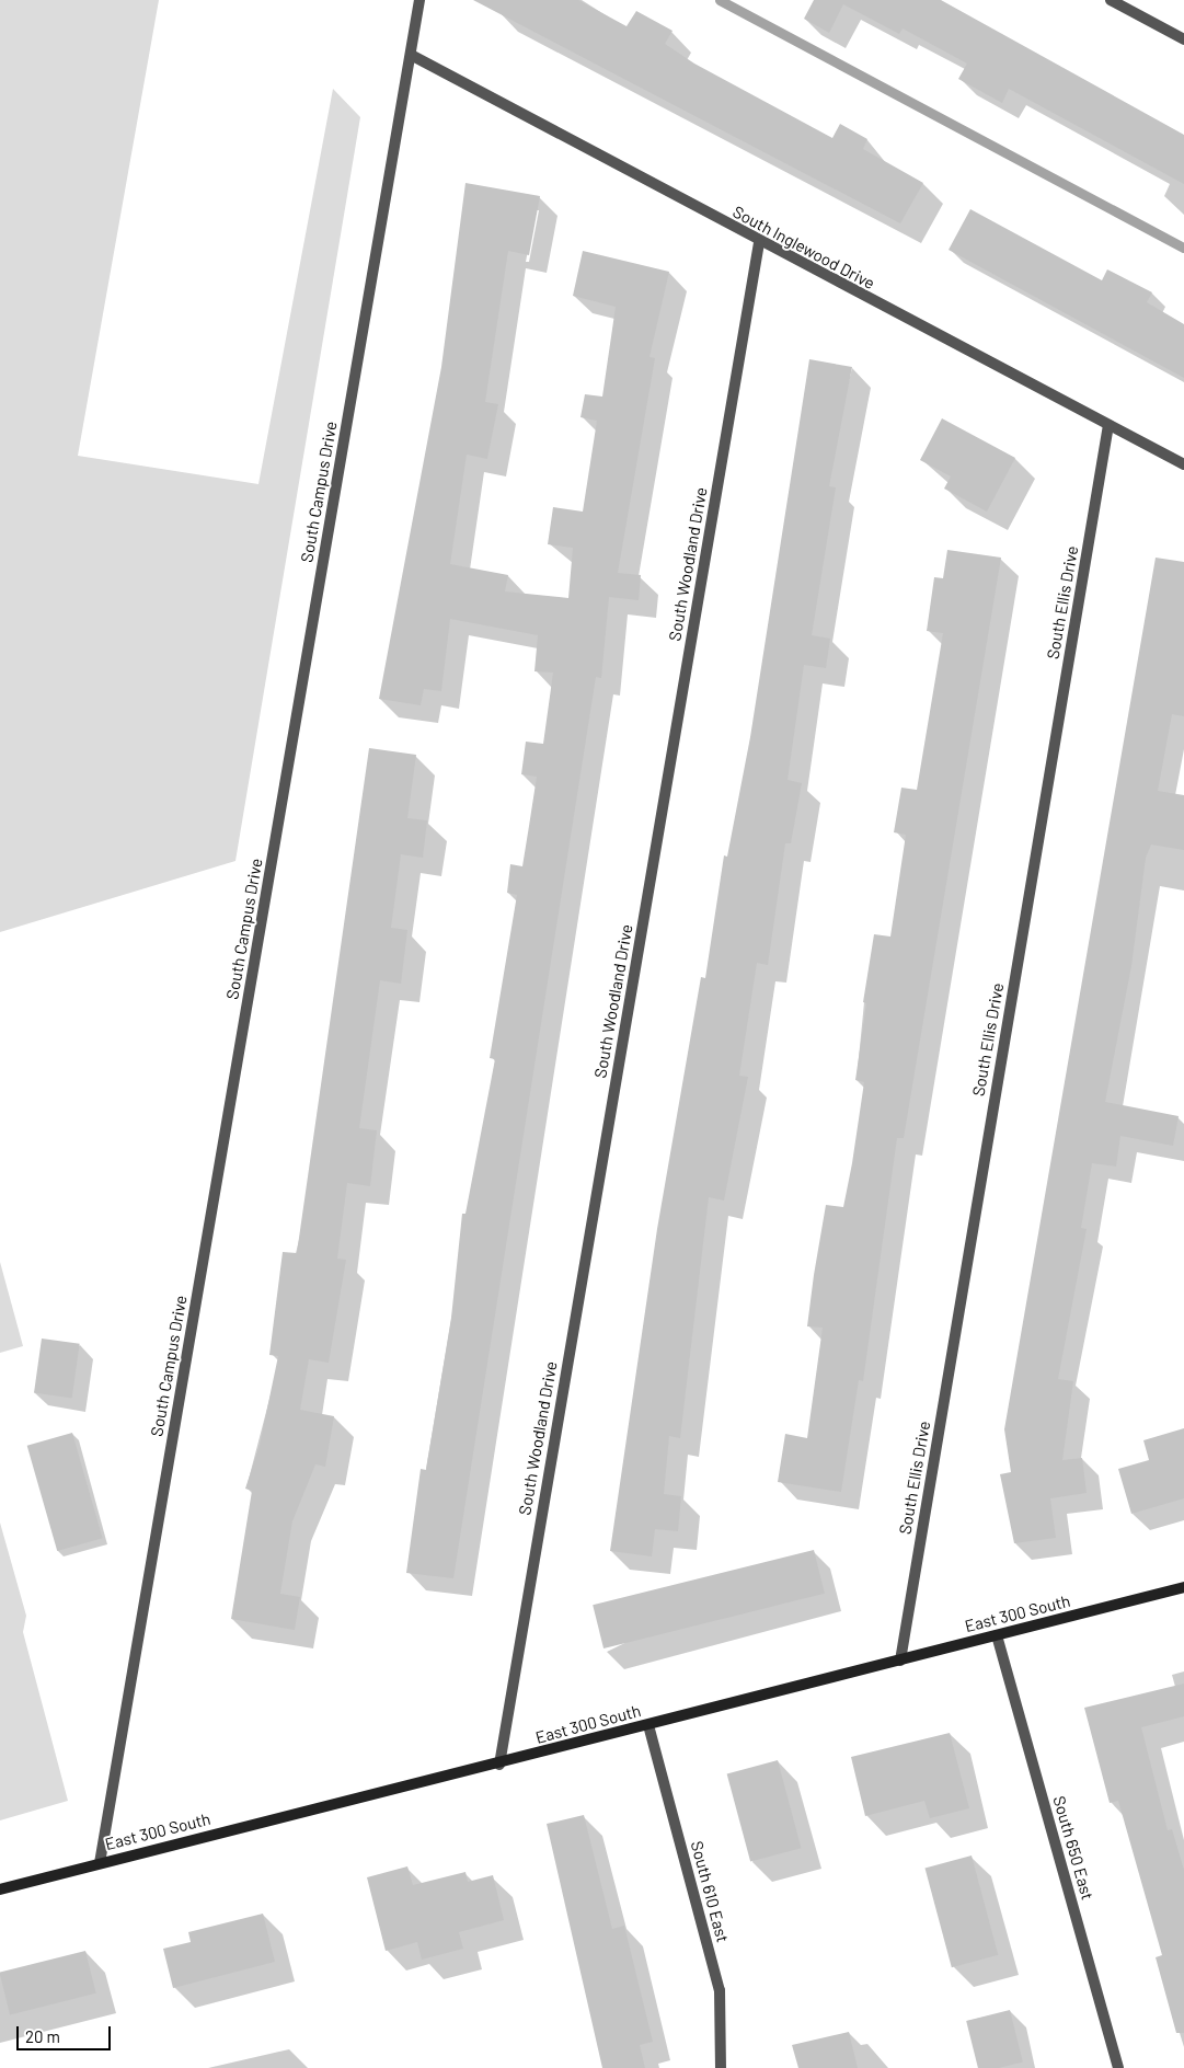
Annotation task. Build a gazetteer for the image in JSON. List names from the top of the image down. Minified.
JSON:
{"streets":{"street":["South Inglewood Drive","South Campus Drive","South Woodland Drive","South Ellis Drive","East 300 South","South 650 East","South 610 East"]},"crossings":[["South Inglewood Drive","South Campus Drive"],["South Inglewood Drive","South Woodland Drive"],["South Inglewood Drive","South Ellis Drive"],["South Campus Drive","East 300 South"],["South Woodland Drive","East 300 South"],["South Ellis Drive","East 300 South"],["East 300 South","South 650 East"],["East 300 South","South 610 East"]],"scale_bar":"20 m"}
